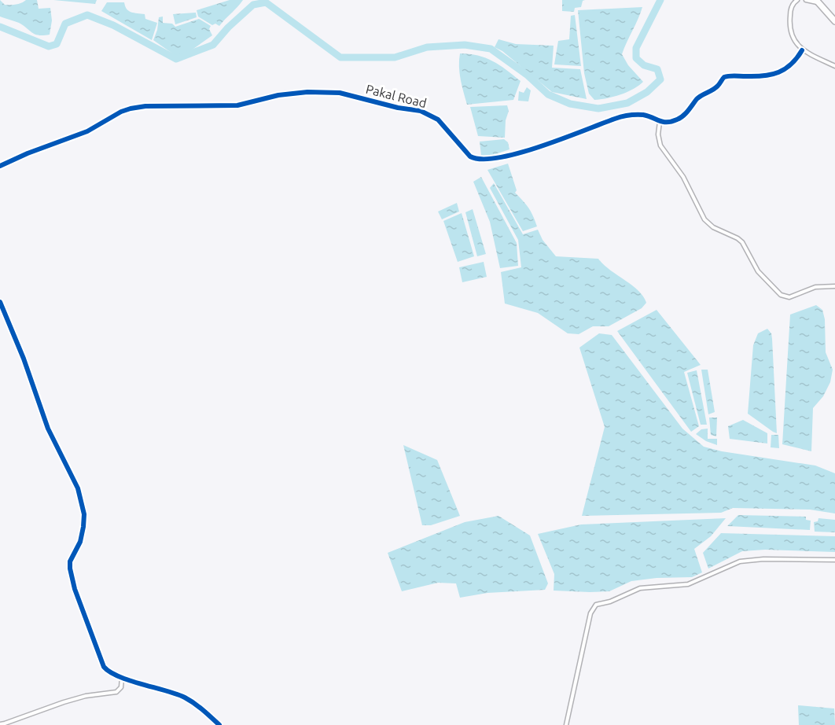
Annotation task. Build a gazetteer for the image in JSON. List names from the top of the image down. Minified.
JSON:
{"streets":{"street":["Pakal Road"]}}
